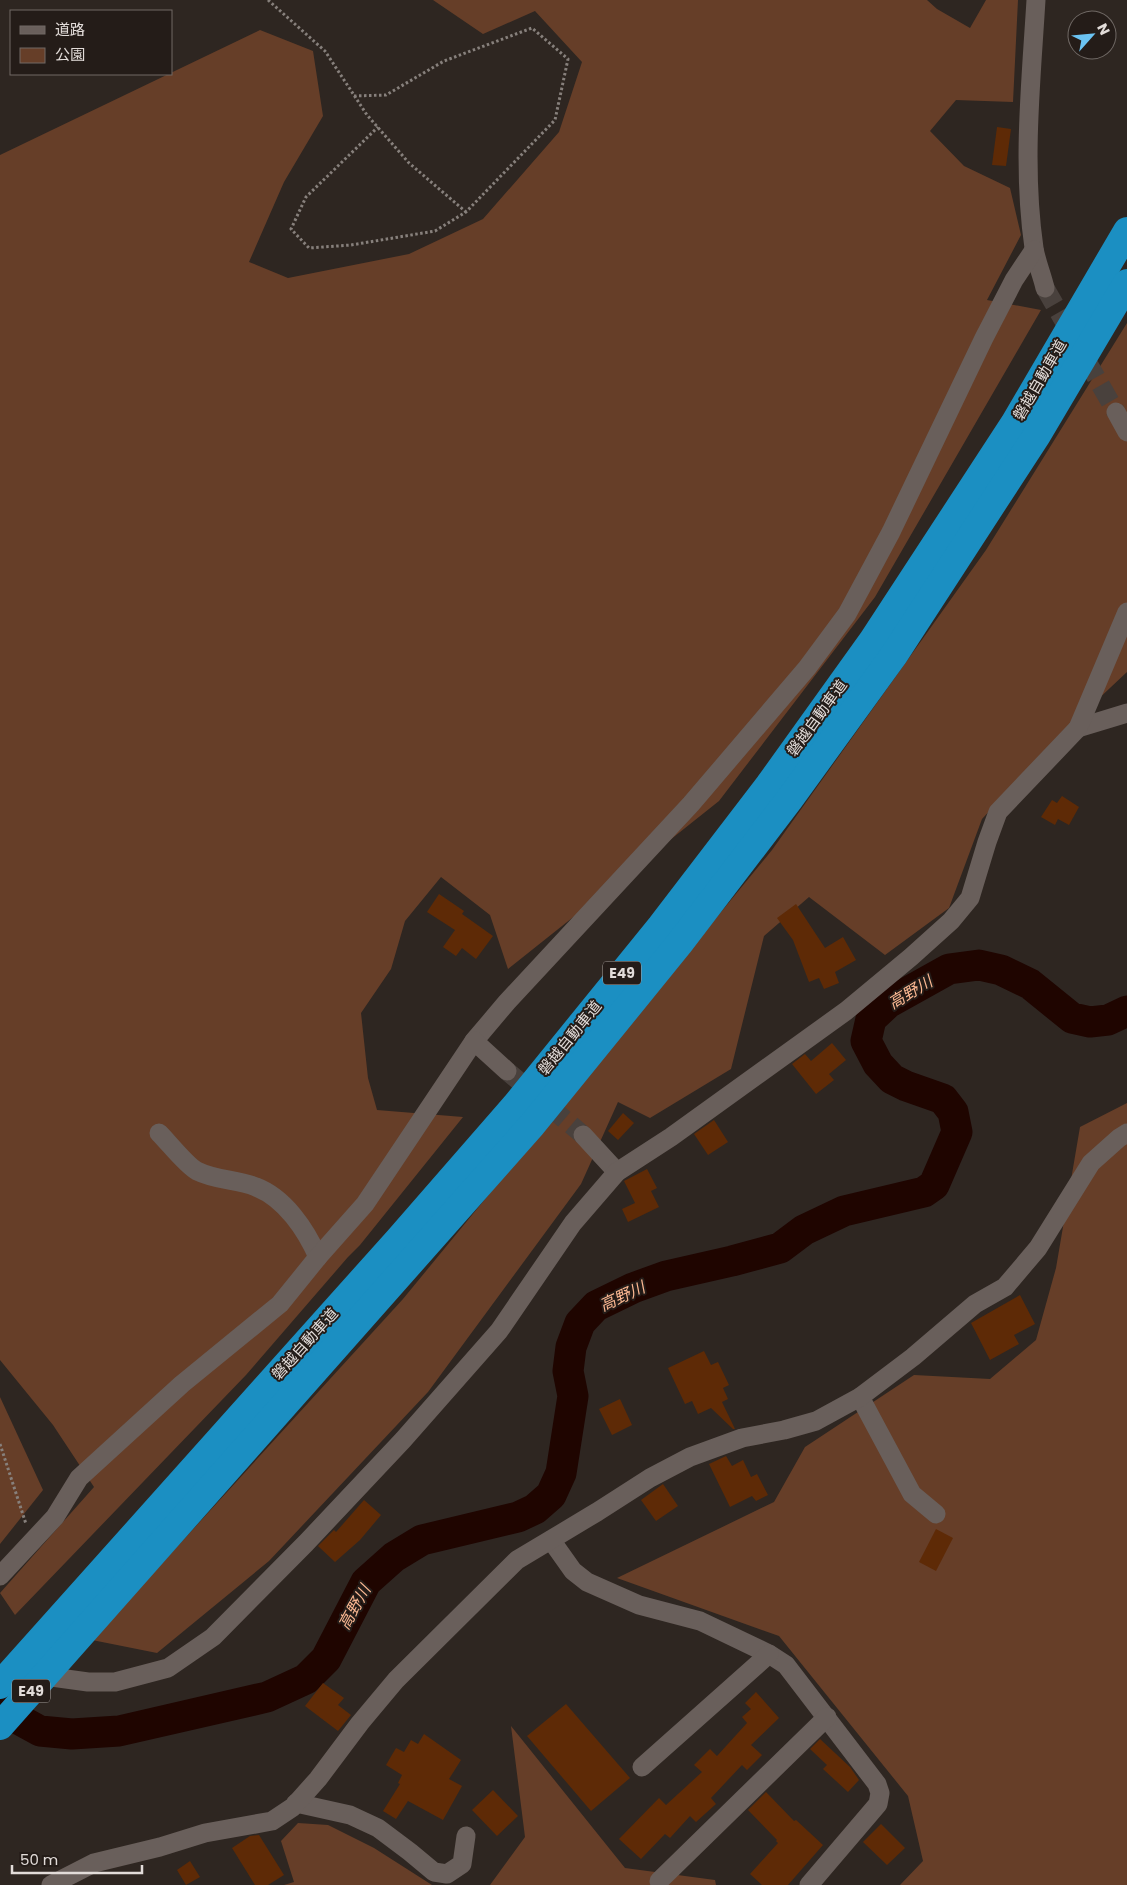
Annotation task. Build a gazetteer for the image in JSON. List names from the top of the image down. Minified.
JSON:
{"streets":{"highway":["磐越自動車道","E49"]},"water":["高野川"],"legend":["道路","公園"],"scale_bar":"50 m","north":"top right"}
